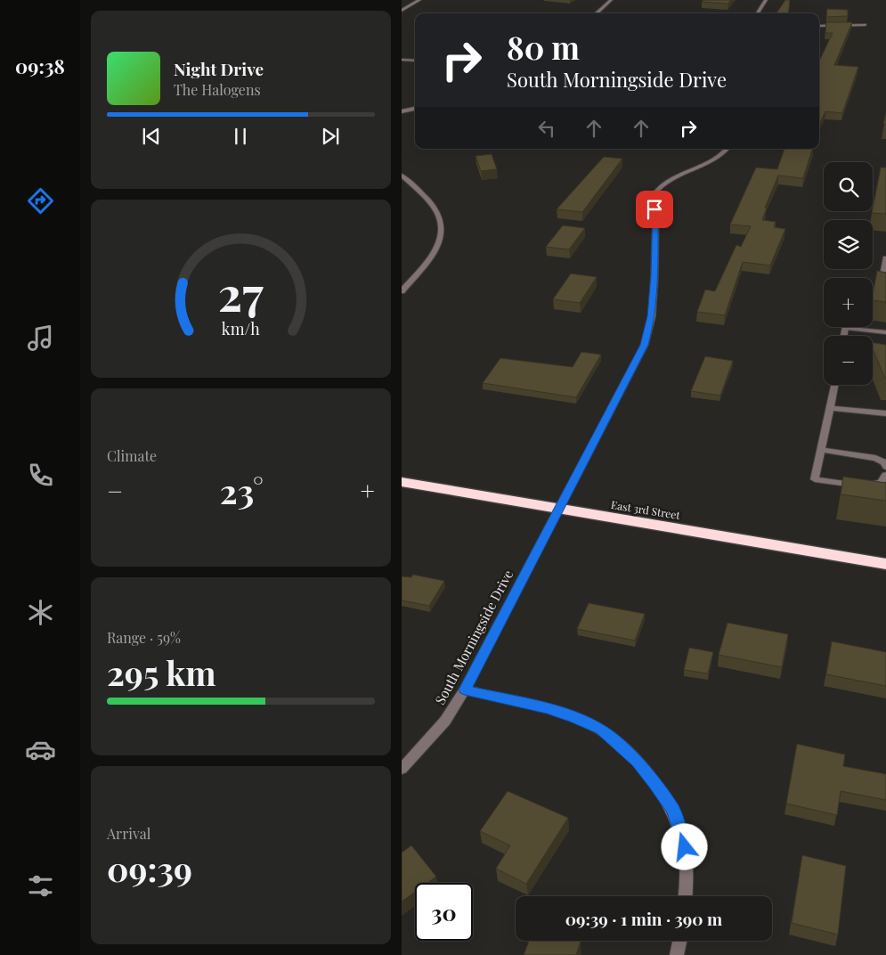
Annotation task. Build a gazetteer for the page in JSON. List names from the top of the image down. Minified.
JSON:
{"streets":{"highway":["East 3rd Street"],"street":["South Morningside Drive"]},"crossings":[["East 3rd Street","South Morningside Drive"]],"page":{"tabs":"09:38","turn":["80 m","South Morningside Drive"],"song":["Night Drive","The Halogens"],"map_buttons":["+","−"],"tile":["Climate",["Range · 59%","295 km"],["Arrival","09:39"]],"heat":["−","23°","+"],"limit":"30","trip":"09:39 · 1 min · 390 m","gauge":["27","km/h"]}}
